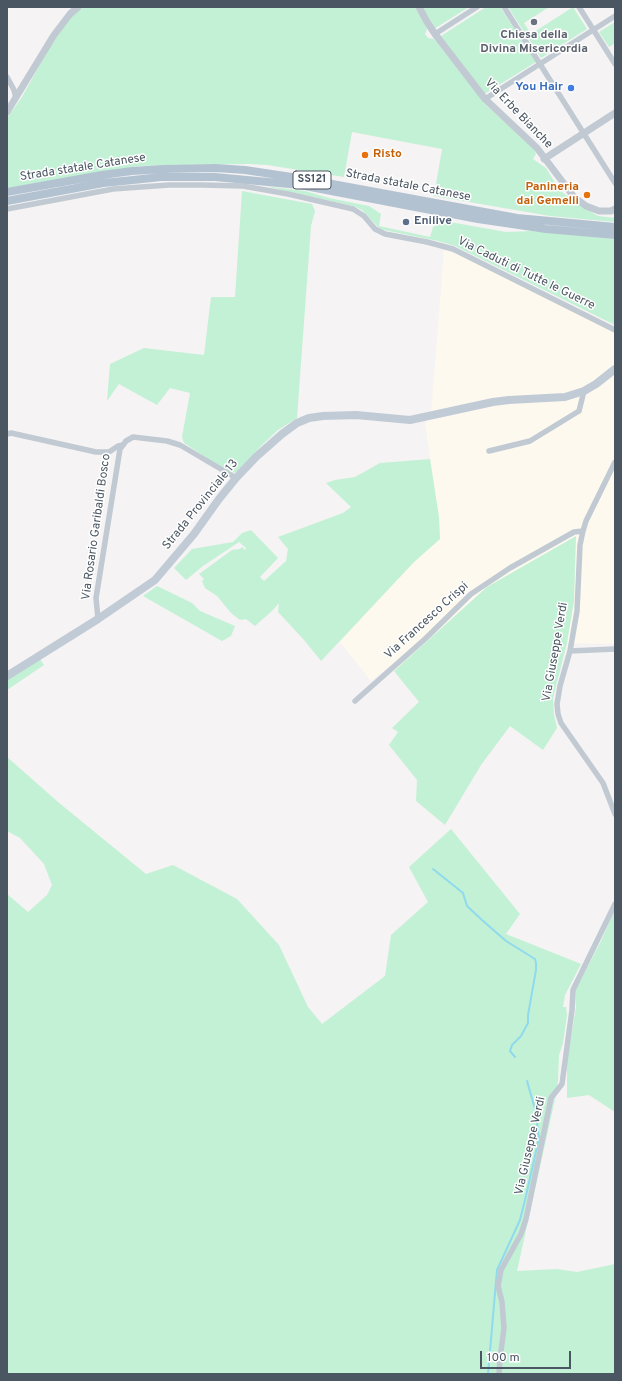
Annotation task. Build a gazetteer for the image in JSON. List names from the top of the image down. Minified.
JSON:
{"streets":{"main road":["Strada statale Catanese","SS121","Strada Provinciale 13"],"street":["Via Erbe Bianche","Via Caduti di Tutte le Guerre","Via Rosario Garibaldi Bosco","Via Francesco Crispi","Via Giuseppe Verdi"]},"crossings":[["Strada Provinciale 13","Via Rosario Garibaldi Bosco"],["Via Francesco Crispi","Via Giuseppe Verdi"]],"places":["Chiesa della Divina Misericordia","You Hair","Risto","Panineria dai Gemelli","Enilive"],"scale_bar":"100 m"}
